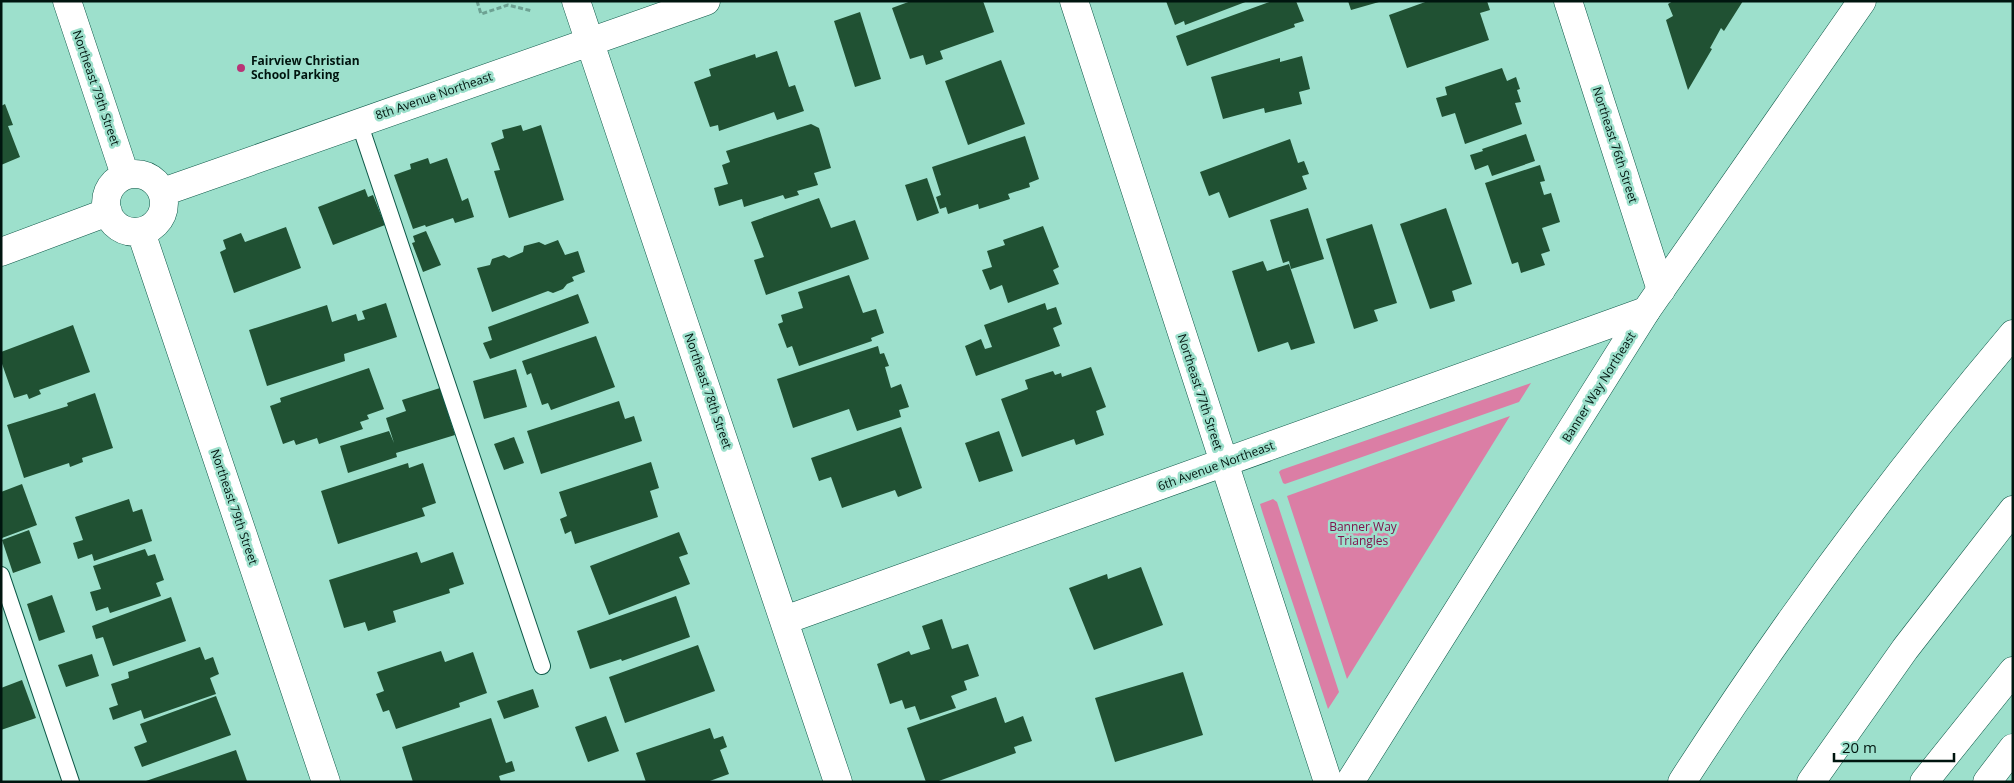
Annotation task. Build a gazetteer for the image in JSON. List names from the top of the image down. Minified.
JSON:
{"streets":{"main road":["Northeast 79th Street","8th Avenue Northeast","Northeast 76th Street","Banner Way Northeast","Northeast 78th Street","Northeast 77th Street","6th Avenue Northeast"]},"crossings":[["Northeast 79th Street","8th Avenue Northeast"],["8th Avenue Northeast","Northeast 78th Street"],["Northeast 76th Street","Banner Way Northeast"],["Northeast 76th Street","6th Avenue Northeast"],["Banner Way Northeast","6th Avenue Northeast"],["Northeast 78th Street","6th Avenue Northeast"],["Northeast 77th Street","6th Avenue Northeast"]],"parks":["Banner Way Triangles"],"places":["Fairview Christian School Parking"],"scale_bar":"20 m"}
